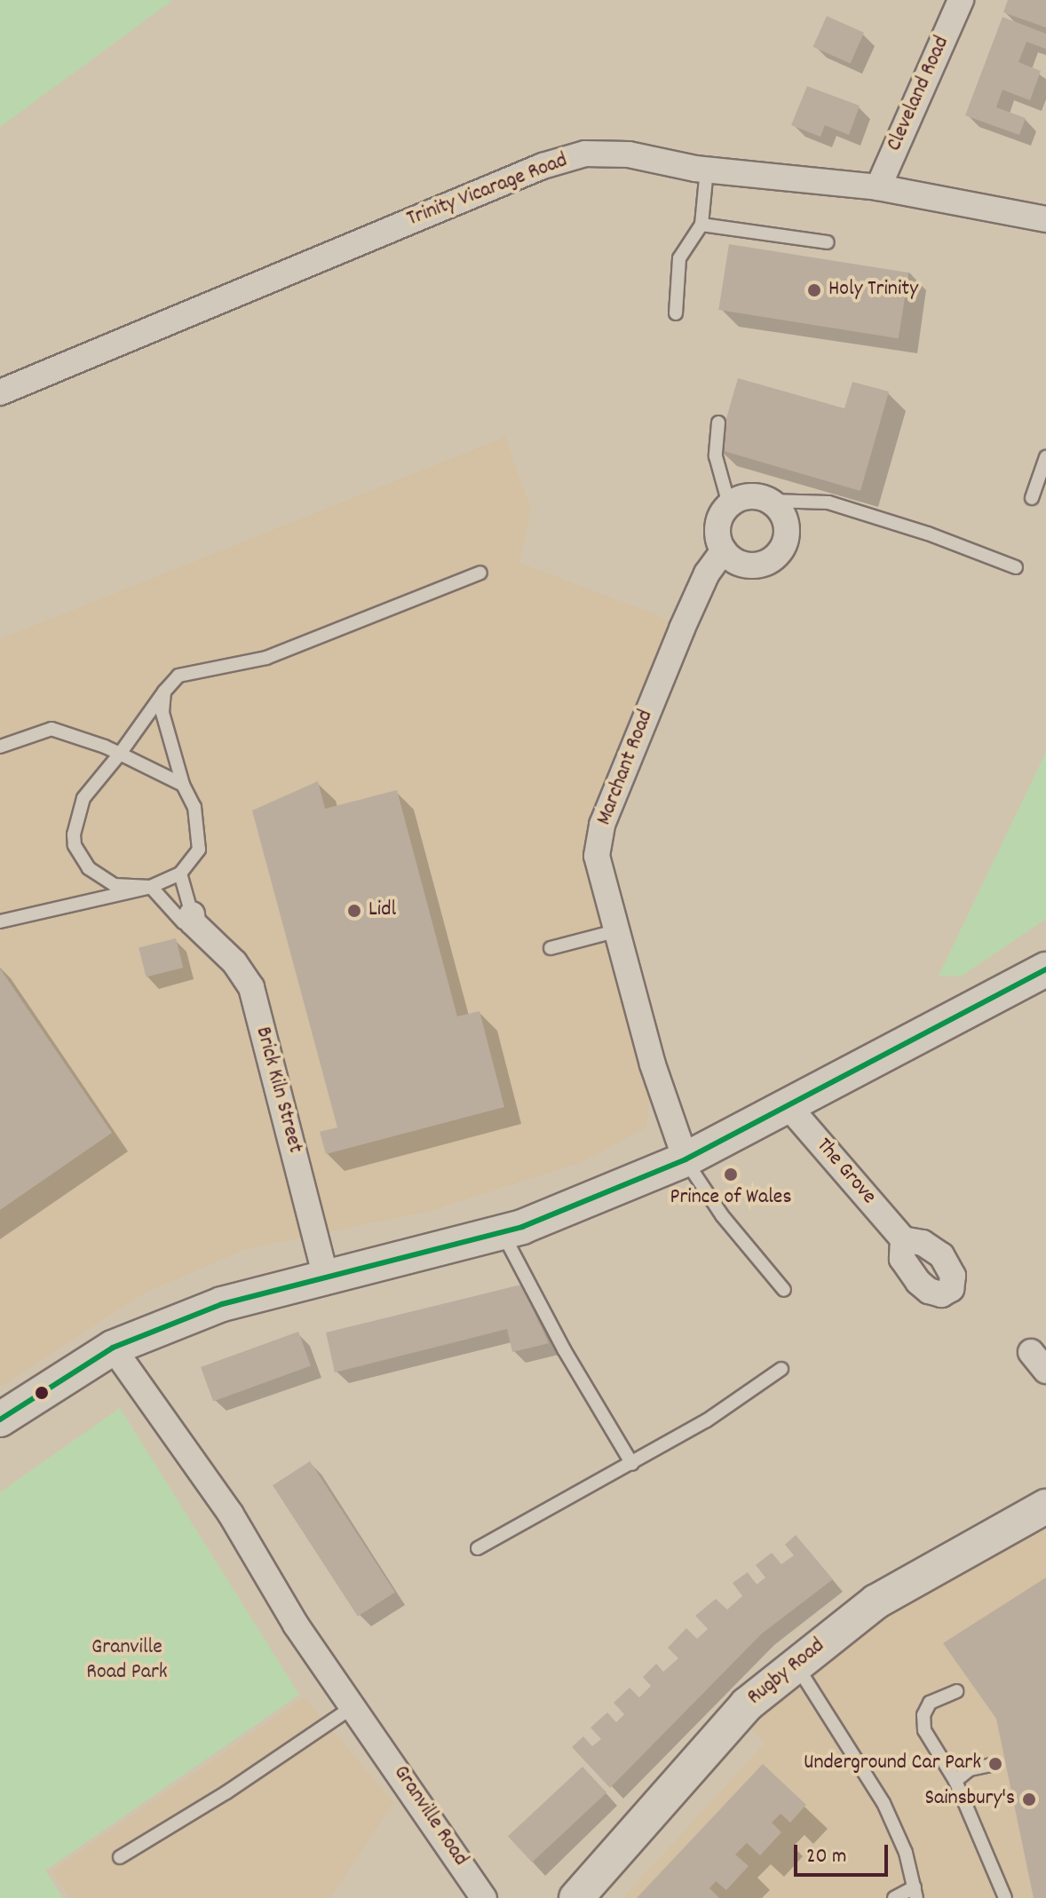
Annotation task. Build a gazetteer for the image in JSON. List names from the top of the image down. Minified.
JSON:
{"streets":{"main road":["Rugby Road"],"street":["Cleveland Road","Trinity Vicarage Road","Marchant Road","Brick Kiln Street","The Grove","Granville Road"]},"crossings":[["Cleveland Road","Trinity Vicarage Road"]],"parks":["Granville Road Park"],"places":["Holy Trinity","Lidl","Prince of Wales","Underground Car Park","Sainsbury's"],"scale_bar":"20 m"}
